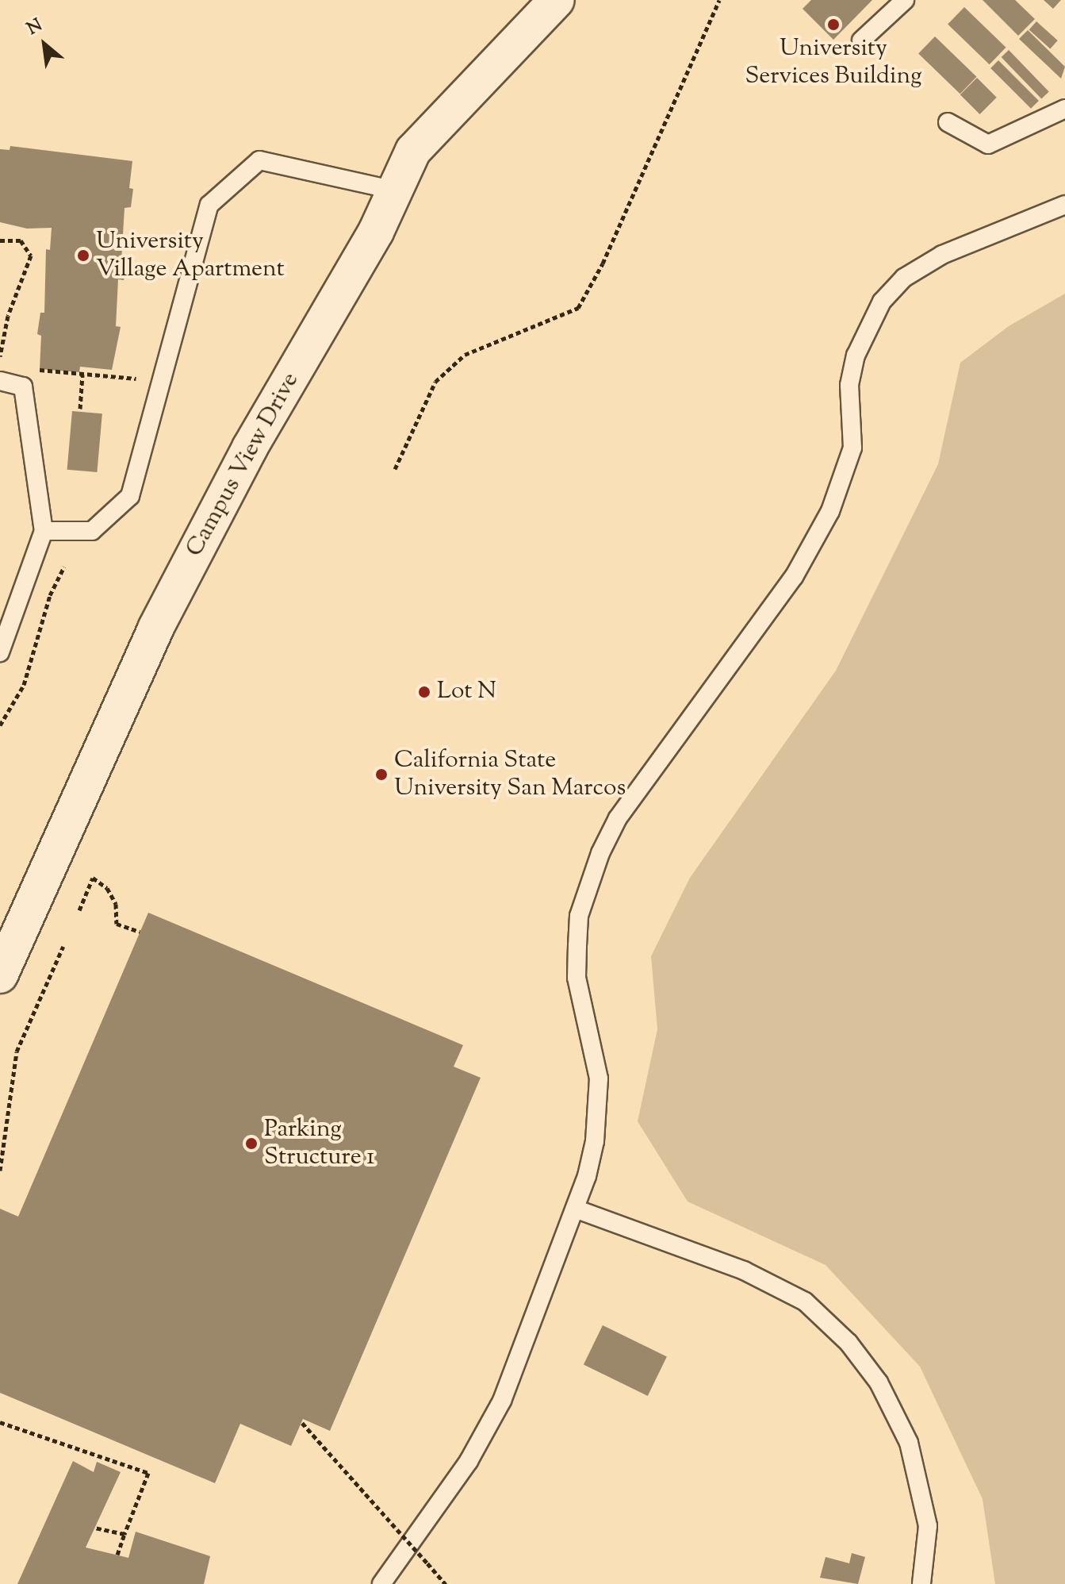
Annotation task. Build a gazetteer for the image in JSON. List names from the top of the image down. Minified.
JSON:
{"streets":{"street":["Campus View Drive"]},"places":["University Services Building","University Village Apartment","Lot N","California State University San Marcos","Parking Structure 1"],"north":"top left"}
